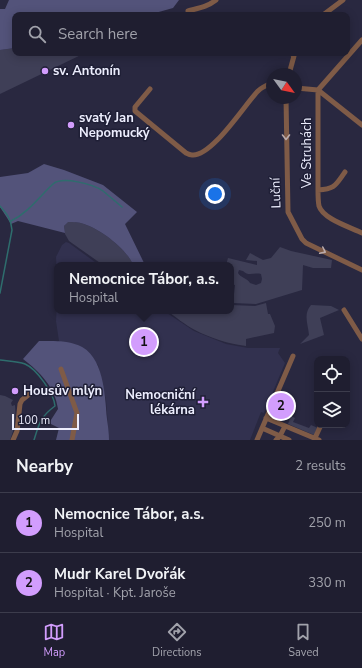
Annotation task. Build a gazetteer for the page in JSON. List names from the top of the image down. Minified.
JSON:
{"streets":{"street":["Ve Struhách","Luční"]},"one_way":["Luční"],"places":{"other":["sv. Antonín","svatý Jan Nepomucký","Housův mlýn"],"health":["Nemocniční lékárna"]},"scale_bar":"100 m","north":"bottom right","page":{"search":"Search here","popup":["Nemocnice Tábor, a.s.","Hospital"],"pins":["1","2"],"scale":"100 m","heading":["Nearby","2 results"],"list":[{"mark":"1","name":"Nemocnice Tábor, a.s.","note":"Hospital","value":"250 m"},{"mark":"2","name":"Mudr Karel Dvořák","note":"Hospital · Kpt. Jaroše","value":"330 m"}],"nav":["Map","Directions","Saved"]}}
